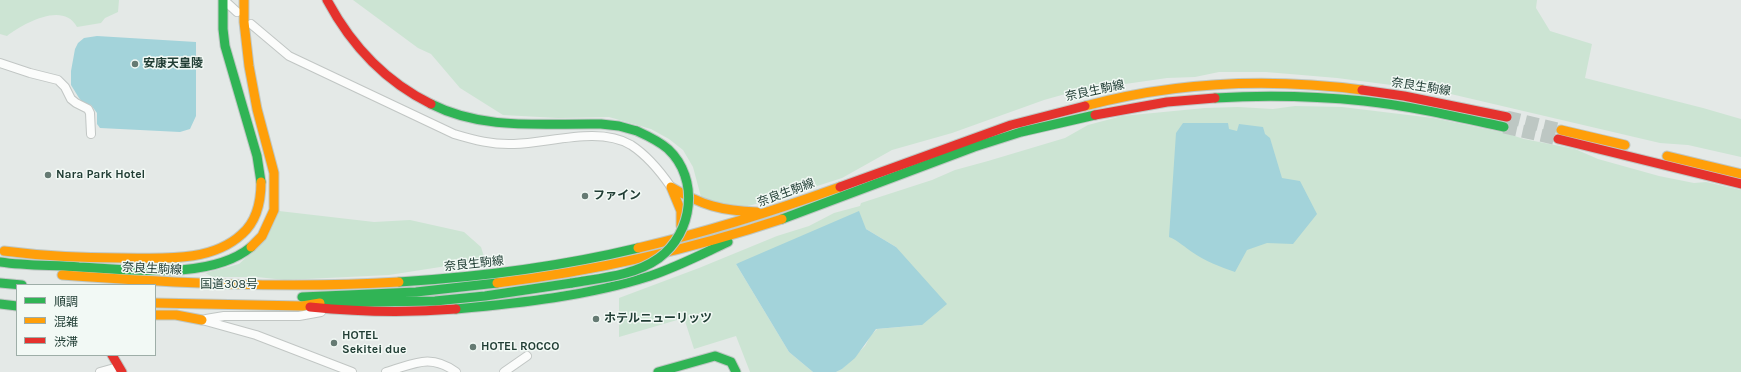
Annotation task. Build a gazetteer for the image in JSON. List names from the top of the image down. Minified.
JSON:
{"streets":{"main road":["奈良生駒線","国道308号"]},"crossings":[["奈良生駒線","国道308号"]],"places":["安康天皇陵","Nara Park Hotel","ファイン","ホテルニューリッツ","HOTEL Sekitei due","HOTEL ROCCO"],"legend":["順調","混雑","渋滞"]}
